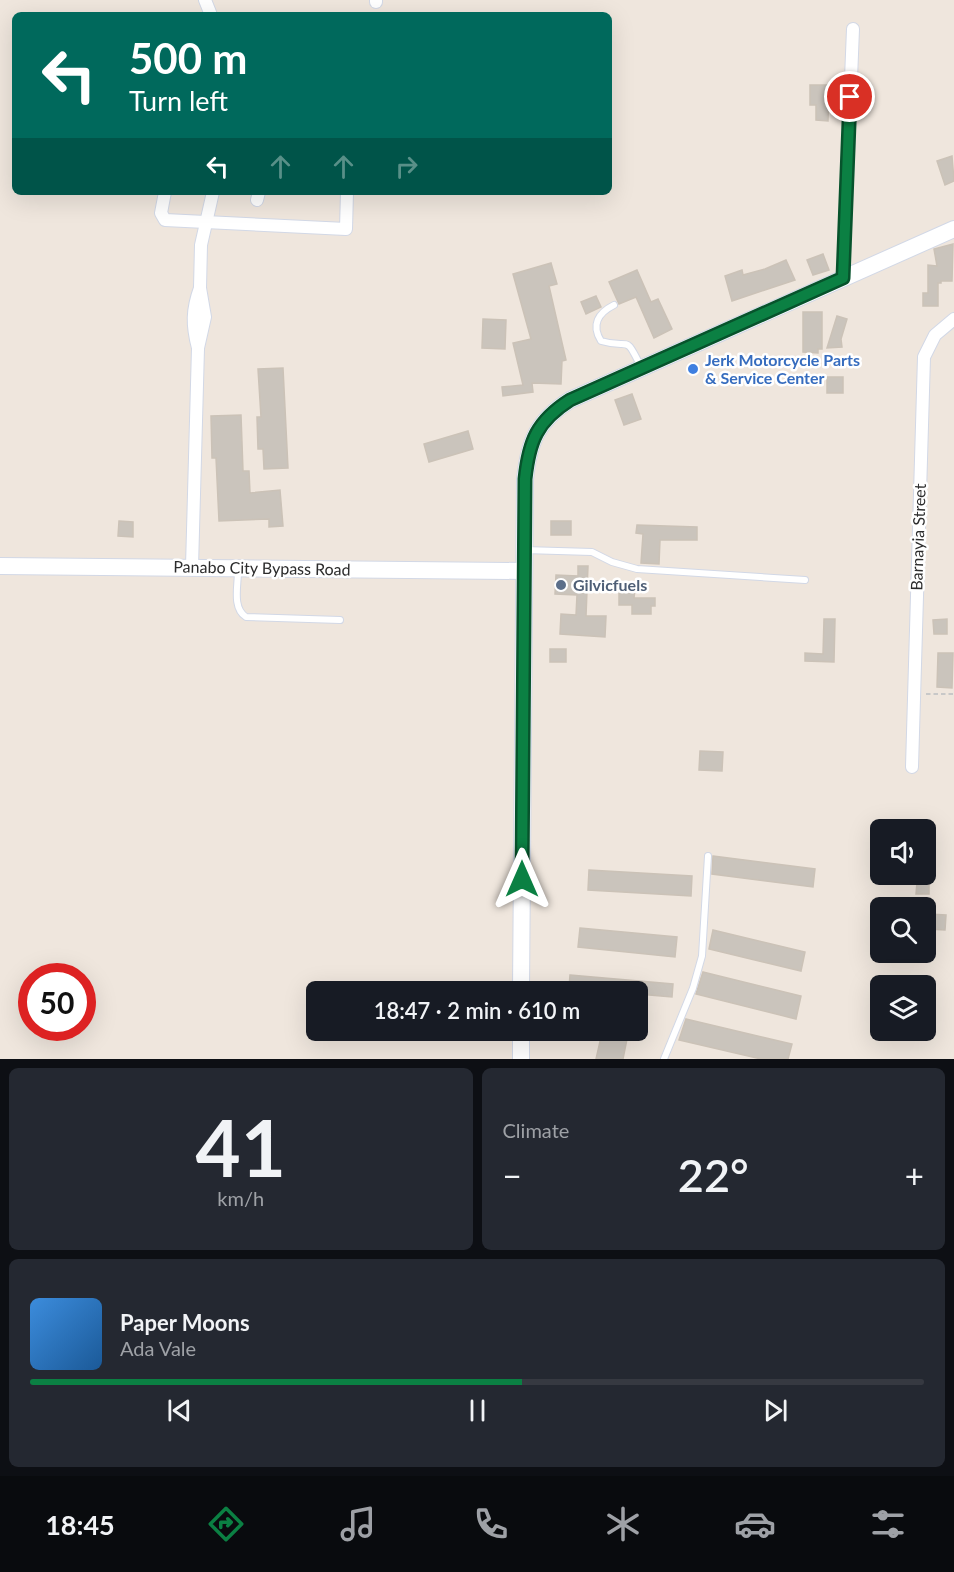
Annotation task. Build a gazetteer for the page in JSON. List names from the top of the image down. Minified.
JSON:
{"streets":{"main road":["Panabo City Bypass Road"],"street":["Barnayia Street"]},"places":["Jerk Motorcycle Parts & Service Center","Gilvicfuels"],"page":{"turn":["500 m","Turn left"],"limit":"50","trip":"18:47 · 2 min · 610 m","tile":[["41","km/h"],"Climate"],"heat":["−","22°","+"],"song":["Paper Moons","Ada Vale"],"tabs":"18:45"}}
